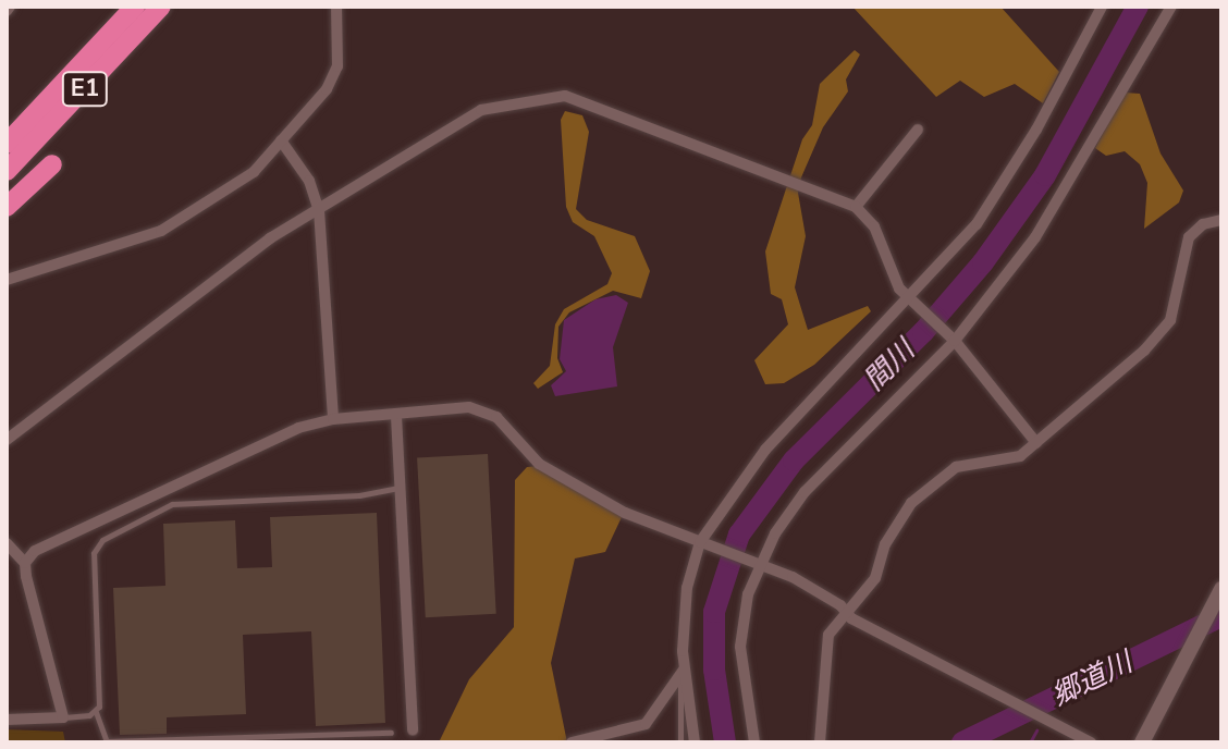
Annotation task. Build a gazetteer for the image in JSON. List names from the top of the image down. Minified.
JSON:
{"streets":{"highway":["E1"]},"water":["間川","郷道川"]}
